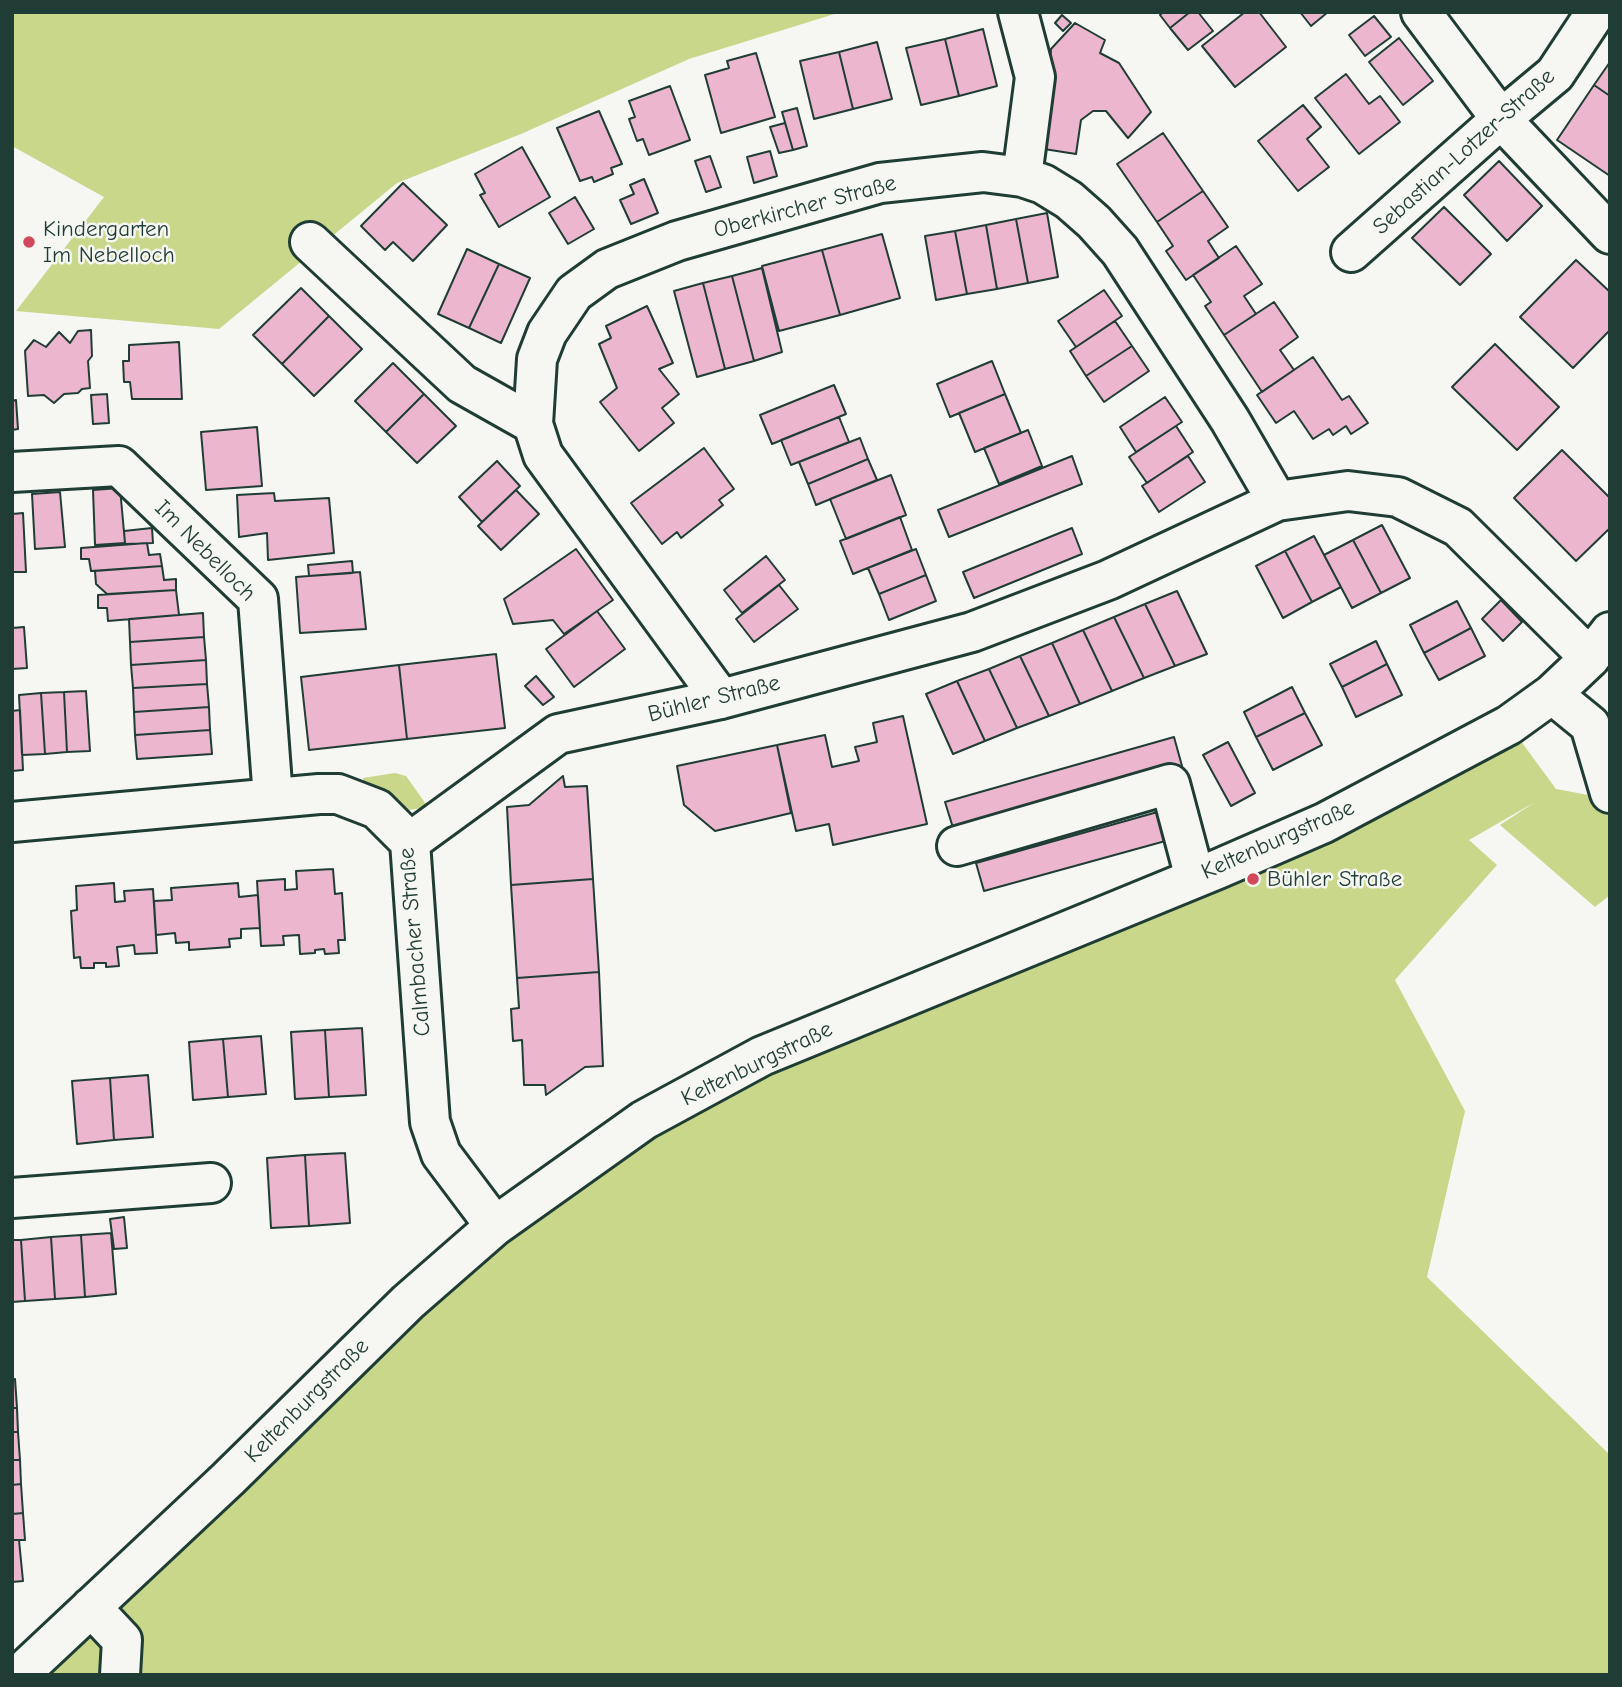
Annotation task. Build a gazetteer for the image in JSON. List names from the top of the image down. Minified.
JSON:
{"streets":{"street":["Sebastian-Lotzer-Straße","Oberkircher Straße","Im Nebelloch","Bühler Straße","Keltenburgstraße","Calmbacher Straße"]},"crossings":[["Oberkircher Straße","Bühler Straße"],["Im Nebelloch","Calmbacher Straße"],["Bühler Straße","Keltenburgstraße"],["Bühler Straße","Calmbacher Straße"],["Keltenburgstraße","Calmbacher Straße"]],"places":["Kindergarten Im Nebelloch","Bühler Straße"]}
